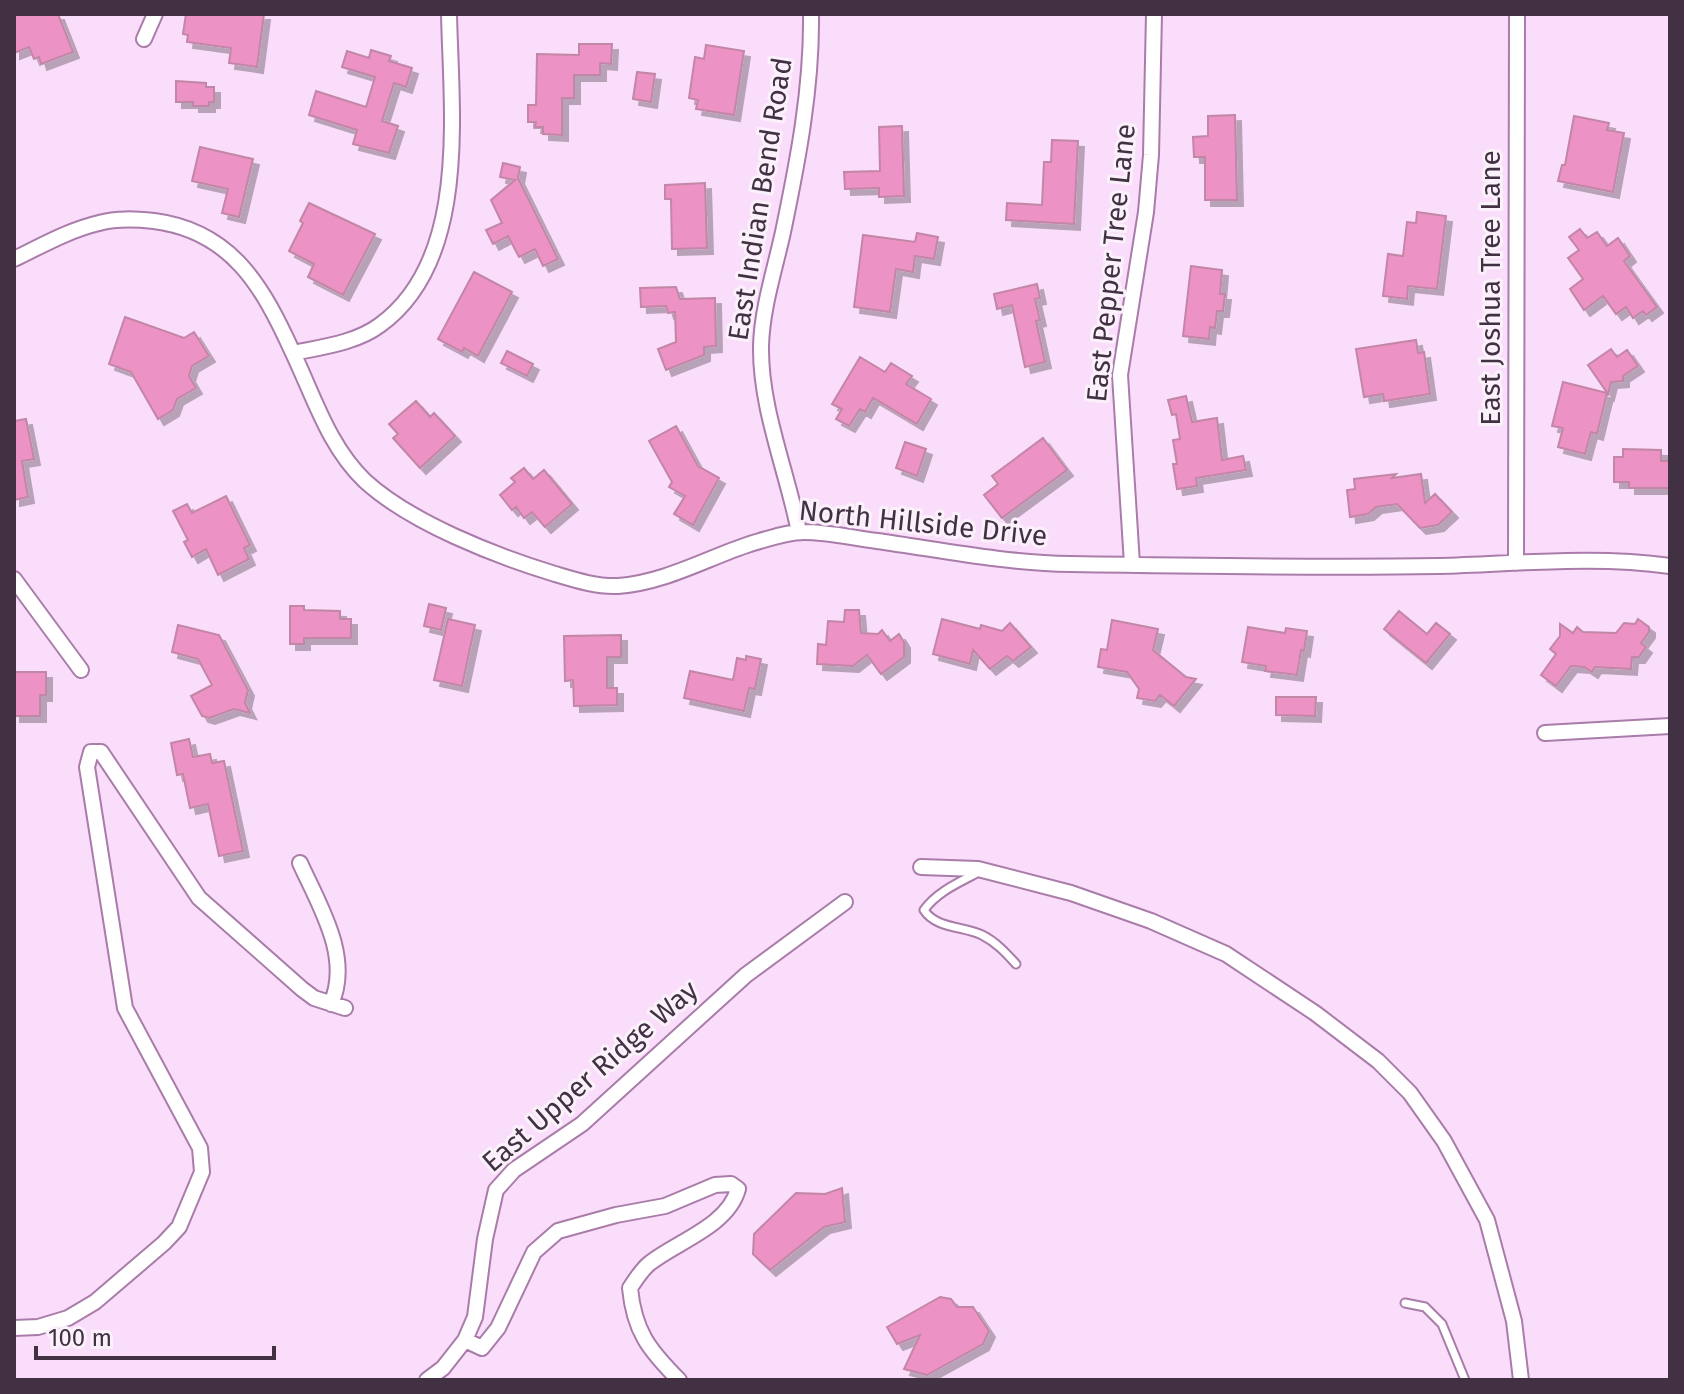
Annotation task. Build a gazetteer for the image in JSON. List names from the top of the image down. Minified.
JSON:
{"streets":{"street":["East Indian Bend Road","East Pepper Tree Lane","East Joshua Tree Lane","North Hillside Drive","East Upper Ridge Way"]},"crossings":[["East Indian Bend Road","North Hillside Drive"],["East Pepper Tree Lane","North Hillside Drive"],["East Joshua Tree Lane","North Hillside Drive"]],"scale_bar":"100 m"}
